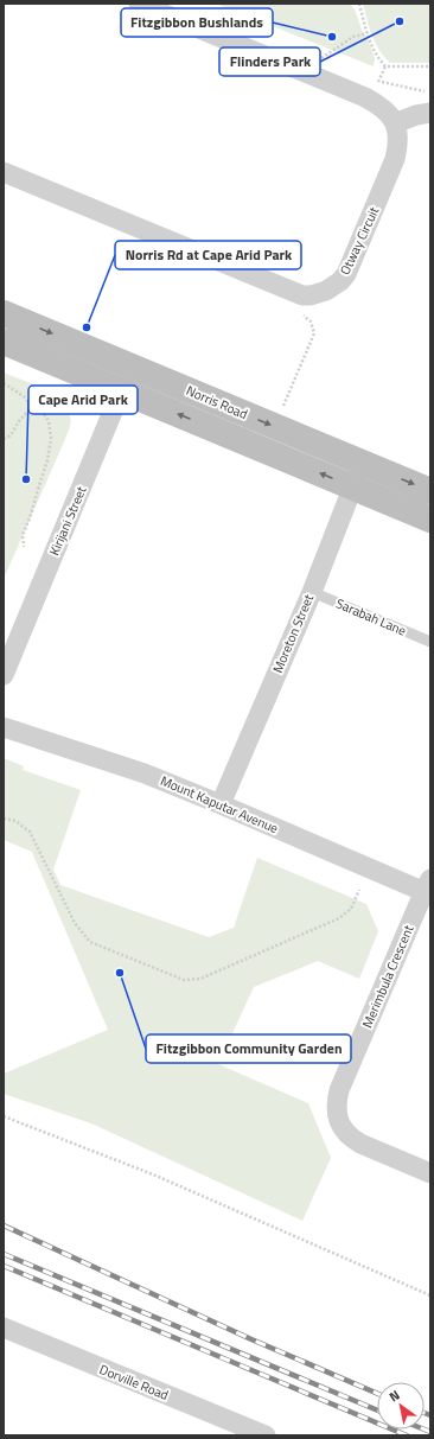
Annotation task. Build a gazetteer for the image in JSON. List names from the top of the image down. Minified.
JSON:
{"streets":{"main road":["Norris Road"],"street":["Otway Circuit","Kirijani Street","Moreton Street","Mount Kaputar Avenue","Merimbula Crescent","Dorville Road"],"lane":["Sarabah Lane"]},"crossings":[["Norris Road","Kirijani Street"],["Norris Road","Moreton Street"],["Sarabah Lane","Moreton Street"],["Moreton Street","Mount Kaputar Avenue"],["Mount Kaputar Avenue","Merimbula Crescent"]],"places":["Flinders Park","Fitzgibbon Bushlands","Norris Rd at Cape Arid Park","Cape Arid Park","Fitzgibbon Community Garden"],"north":"top left"}
